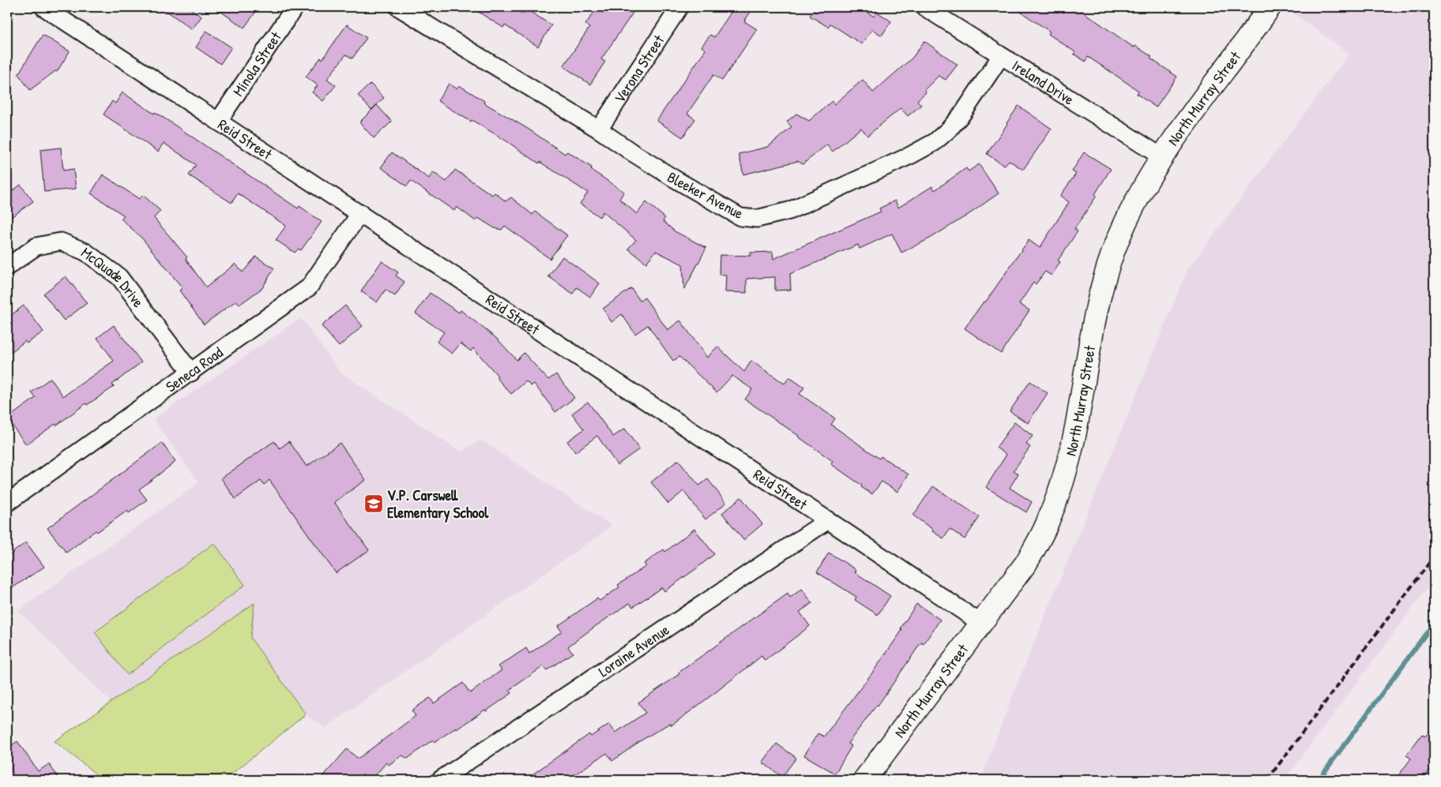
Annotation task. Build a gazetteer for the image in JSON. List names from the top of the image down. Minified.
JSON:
{"streets":{"street":["Minola Street","Verona Street","Ireland Drive","North Murray Street","Reid Street","Bleeker Avenue","McQuade Drive","Seneca Road","Loraine Avenue"]},"crossings":[["Minola Street","Reid Street"],["Verona Street","Bleeker Avenue"],["Ireland Drive","North Murray Street"],["Ireland Drive","Bleeker Avenue"],["North Murray Street","Reid Street"],["Reid Street","Seneca Road"],["Reid Street","Loraine Avenue"],["McQuade Drive","Seneca Road"]],"places":{"school or university":["V.P. Carswell Elementary School"]}}
